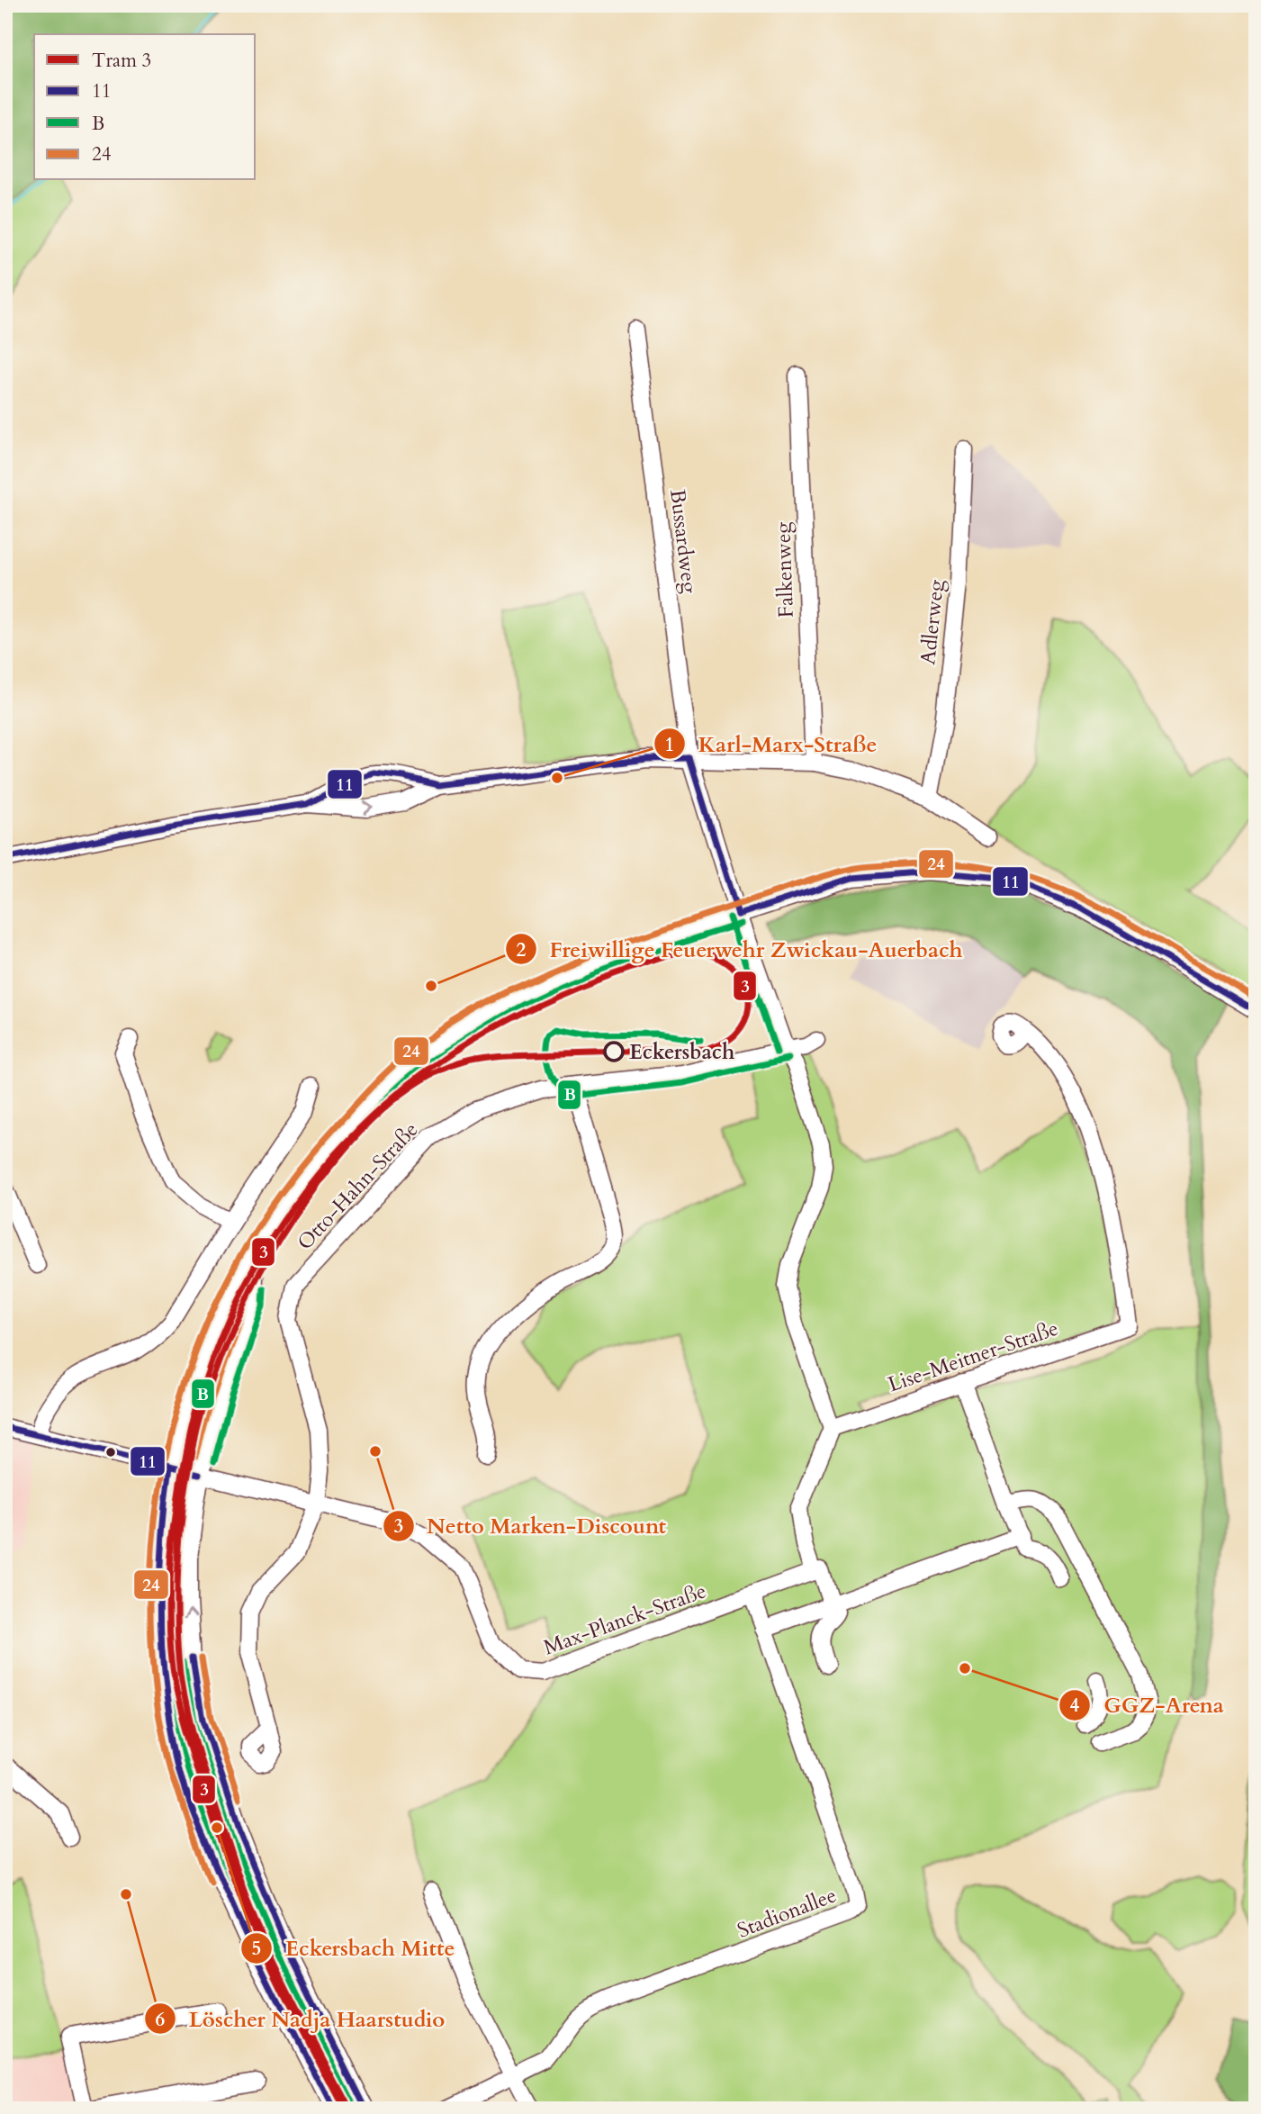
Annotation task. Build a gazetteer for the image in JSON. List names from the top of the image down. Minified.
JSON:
{"streets":{"street":["Bussardweg","Falkenweg","Adlerweg","Otto-Hahn-Straße","Lise-Meitner-Straße","Max-Planck-Straße","Stadionallee"]},"crossings":[["Bussardweg","Otto-Hahn-Straße"],["Bussardweg","Lise-Meitner-Straße"],["Otto-Hahn-Straße","Max-Planck-Straße"],["Max-Planck-Straße","Stadionallee"]],"places":["Karl-Marx-Straße","Freiwillige Feuerwehr Zwickau-Auerbach","Eckersbach","Netto Marken-Discount","GGZ-Arena","Eckersbach Mitte","Löscher Nadja Haarstudio"],"lines":["transit line 11","transit line 24","transit line B","tram line 3"],"legend":["Tram 3","11","B","24"]}
